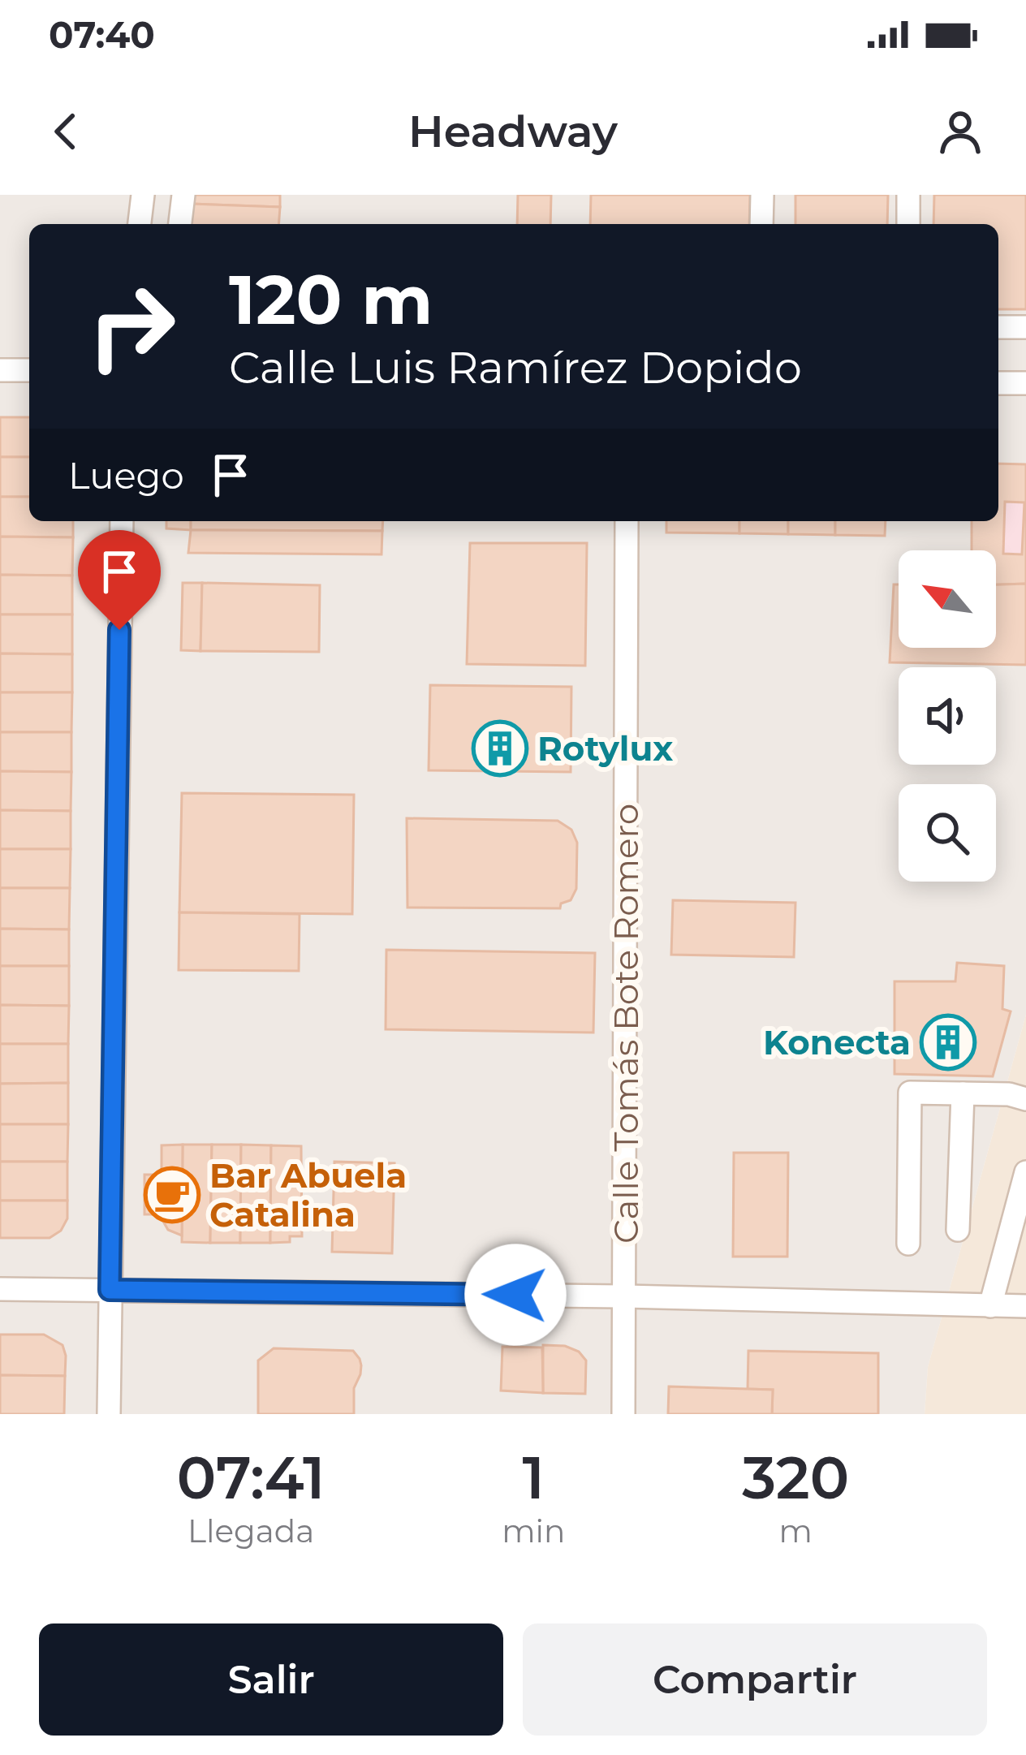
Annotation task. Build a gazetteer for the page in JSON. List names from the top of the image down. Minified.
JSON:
{"streets":{"street":["Calle Tomás Bote Romero"]},"places":{"building":["Rotylux","Konecta"],"cafe":["Bar Abuela Catalina"]},"north":"top left","page":{"status":"07:40","header":"Headway","turn":["120 m","Calle Luis Ramírez Dopido"],"then":"Luego","eta":["07:41","Llegada","1","min","320","m"],"buttons":["Salir","Compartir"]}}
